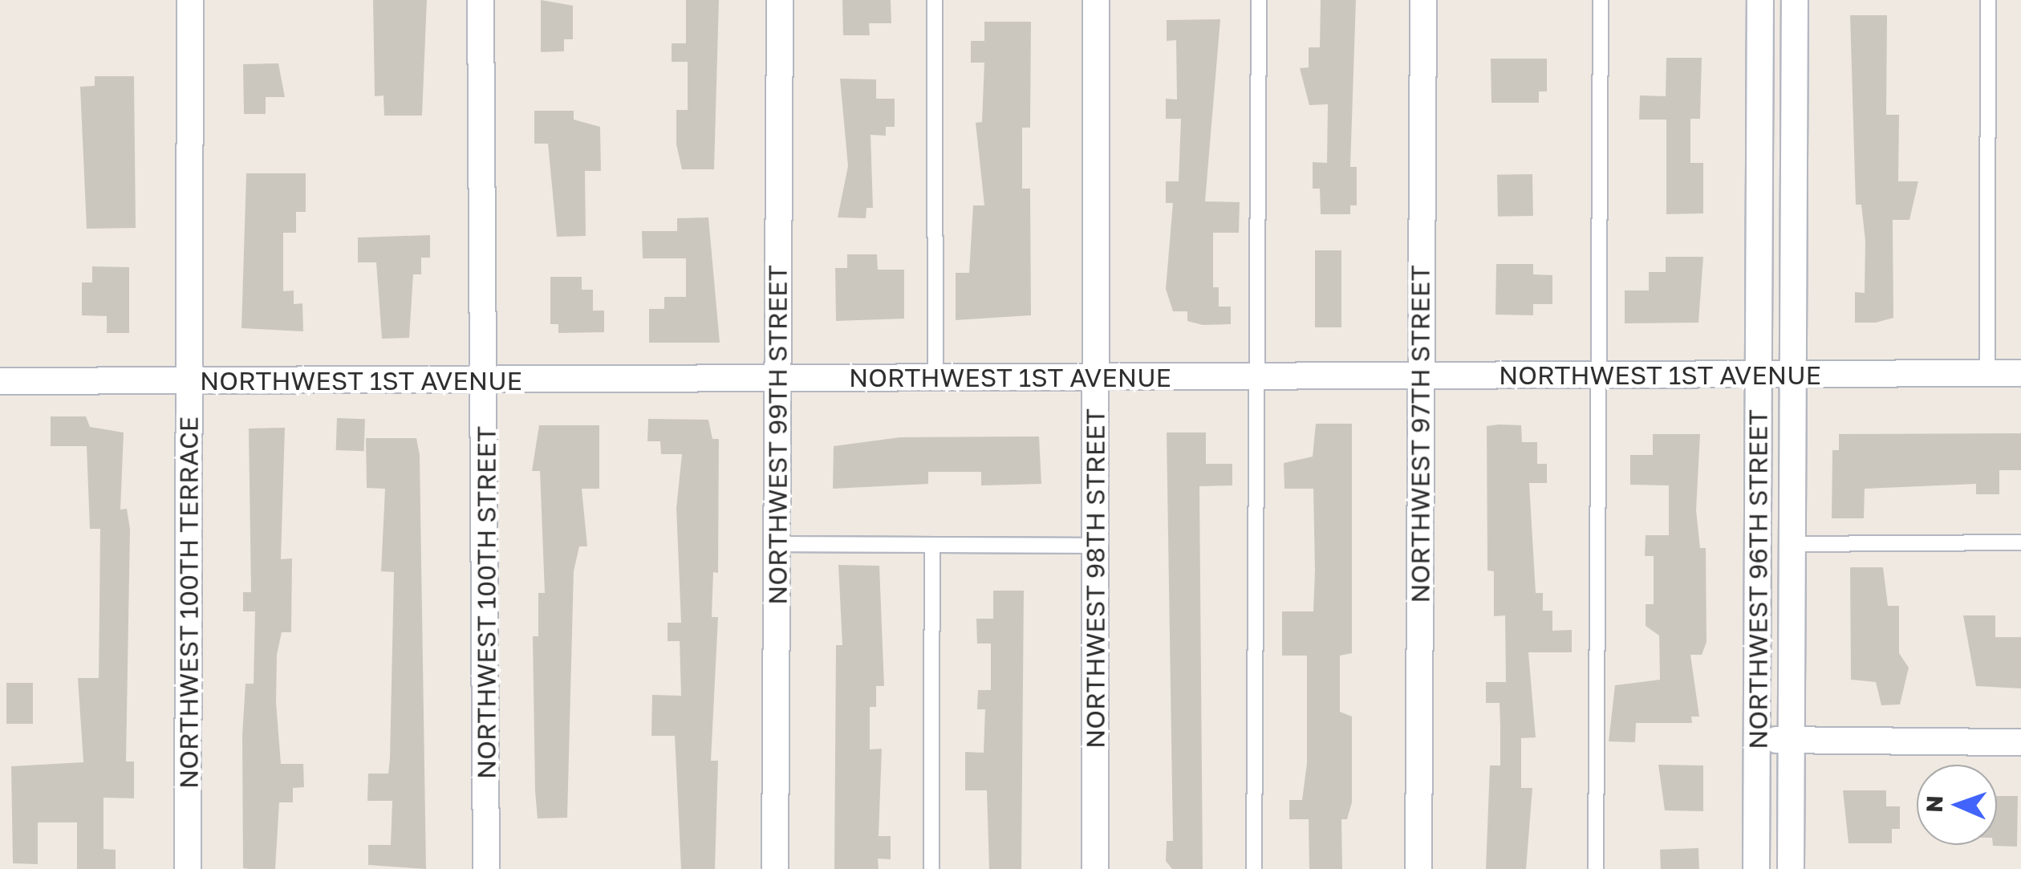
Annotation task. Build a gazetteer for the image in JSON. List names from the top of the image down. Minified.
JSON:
{"streets":{"street":["NORTHWEST 1ST AVENUE","NORTHWEST 97TH STREET","NORTHWEST 99TH STREET","NORTHWEST 98TH STREET","NORTHWEST 96TH STREET","NORTHWEST 100TH TERRACE","NORTHWEST 100TH STREET"]},"crossings":[["NORTHWEST 1ST AVENUE","NORTHWEST 97TH STREET"],["NORTHWEST 1ST AVENUE","NORTHWEST 99TH STREET"],["NORTHWEST 1ST AVENUE","NORTHWEST 98TH STREET"],["NORTHWEST 1ST AVENUE","NORTHWEST 96TH STREET"],["NORTHWEST 1ST AVENUE","NORTHWEST 100TH TERRACE"],["NORTHWEST 1ST AVENUE","NORTHWEST 100TH STREET"]],"north":"left"}
